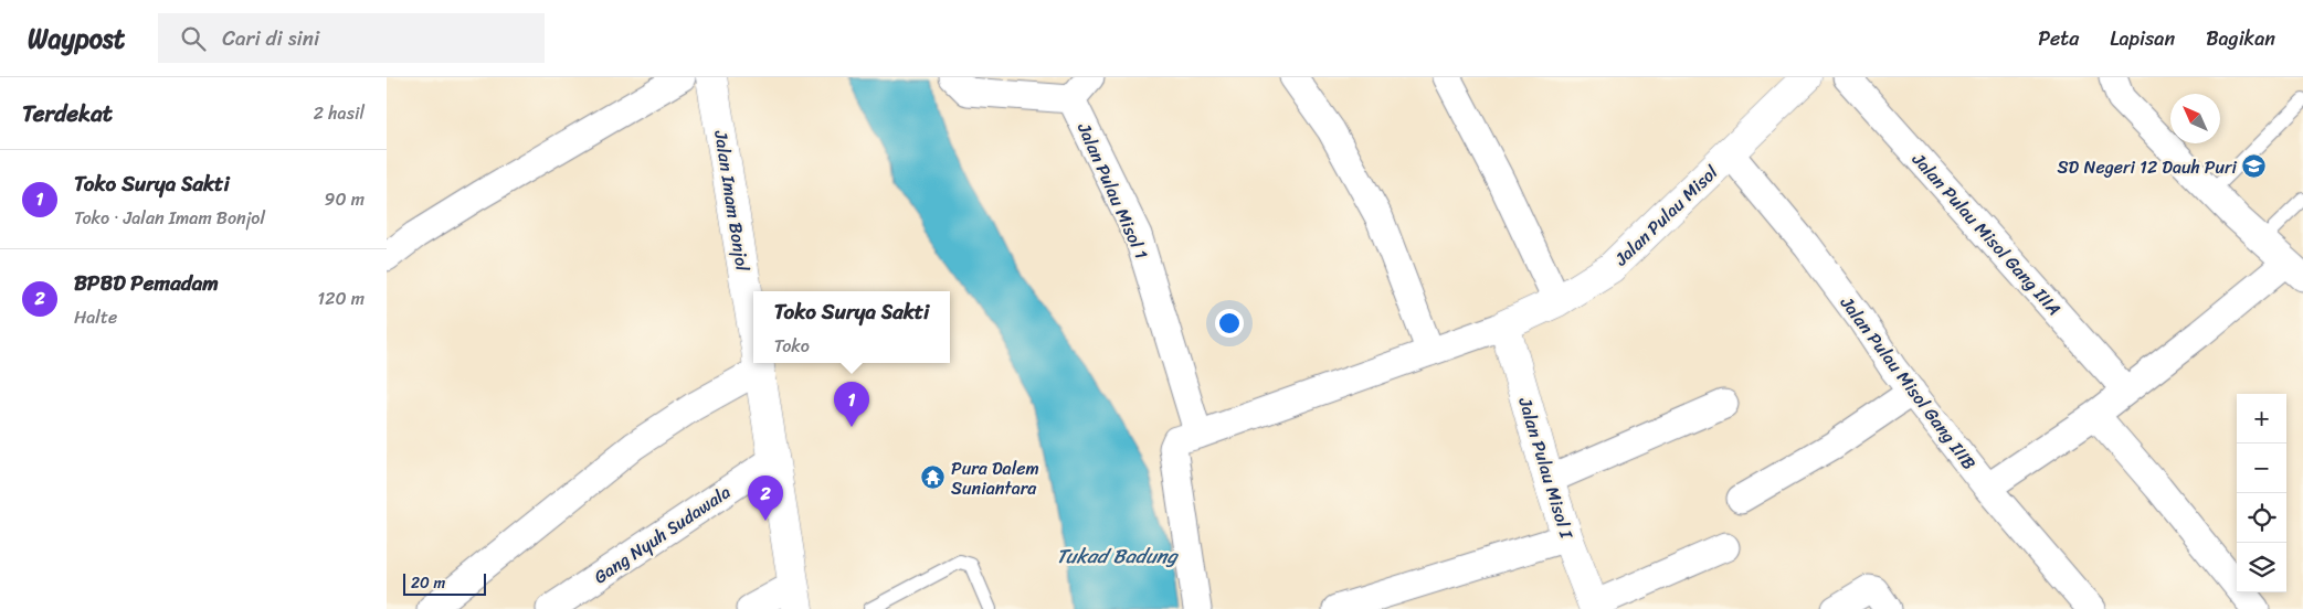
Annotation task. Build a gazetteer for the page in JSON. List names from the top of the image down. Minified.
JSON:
{"streets":{"main road":["Jalan Imam Bonjol","Jalan Pulau Misol","Jalan Pulau Misol I"],"street":["Jalan Pulau Misol 1","Jalan Pulau Misol Gang IIIA","Jalan Pulau Misol Gang IIIB","Gang Nyuh Sudawala"]},"crossings":[["Jalan Imam Bonjol","Gang Nyuh Sudawala"],["Jalan Pulau Misol","Jalan Pulau Misol Gang IIIB"],["Jalan Pulau Misol","Jalan Pulau Misol I"]],"water":["Tukad Badung"],"places":{"school or university":["SD Negeri 12 Dauh Puri"],"temple":["Pura Dalem Suniantara"]},"scale_bar":"20 m","north":"top left","page":{"header":"Waypost","search":"Cari di sini","nav":["Peta","Lapisan","Bagikan"],"heading":["Terdekat","2 hasil"],"list":[{"mark":"1","name":"Toko Surya Sakti","note":"Toko · Jalan Imam Bonjol","value":"90 m"},{"mark":"2","name":"BPBD Pemadam","note":"Halte","value":"120 m"}],"popup":["Toko Surya Sakti","Toko"],"pins":["1","2"],"map_buttons":["+","−"],"scale":"20 m"}}
